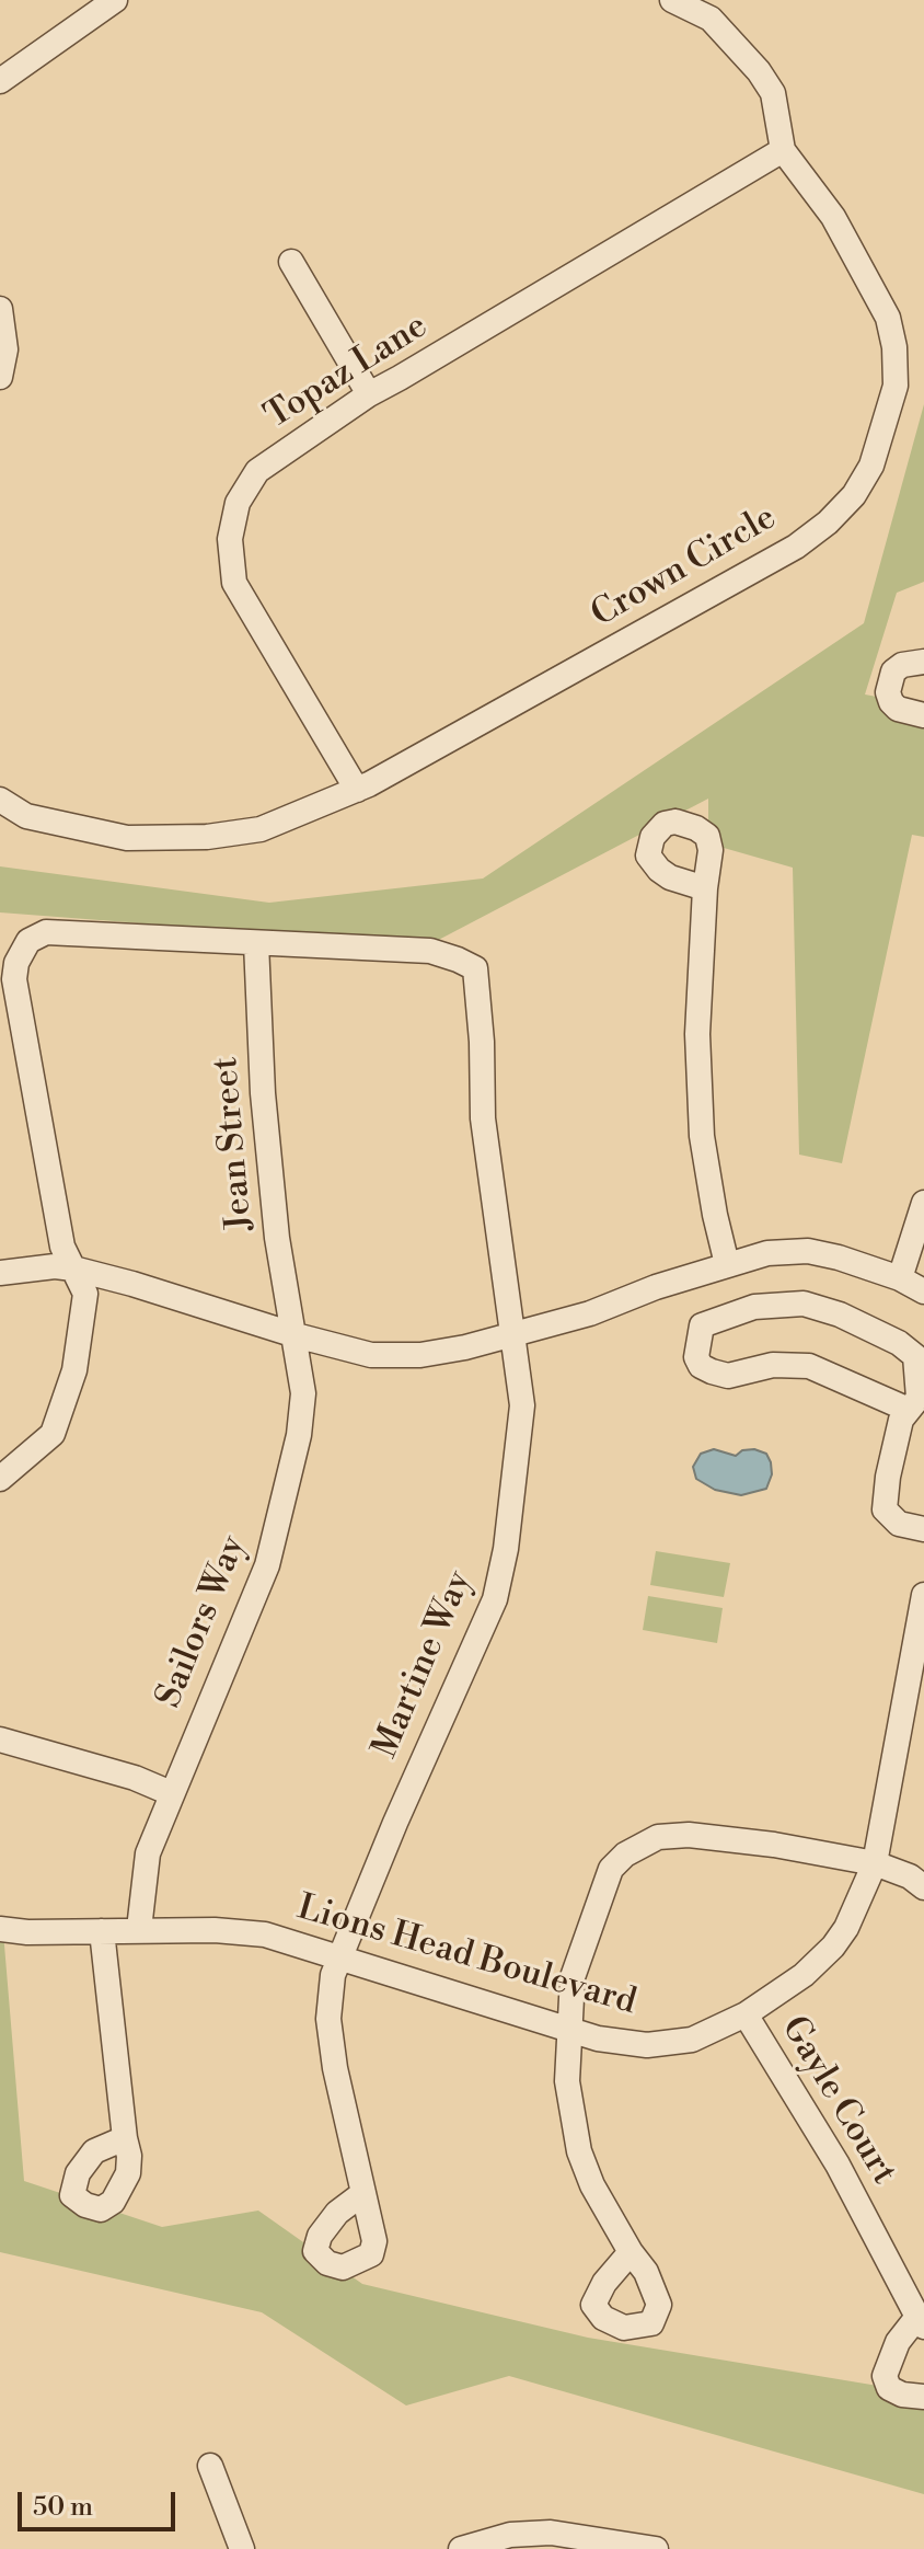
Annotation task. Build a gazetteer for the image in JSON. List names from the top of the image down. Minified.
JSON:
{"streets":{"street":["Topaz Lane","Crown Circle","Jean Street","Sailors Way","Martine Way","Lions Head Boulevard","Gayle Court"]},"crossings":[["Topaz Lane","Crown Circle"],["Jean Street","Sailors Way"],["Jean Street","Martine Way"],["Sailors Way","Lions Head Boulevard"],["Martine Way","Lions Head Boulevard"],["Lions Head Boulevard","Gayle Court"]],"scale_bar":"50 m"}
